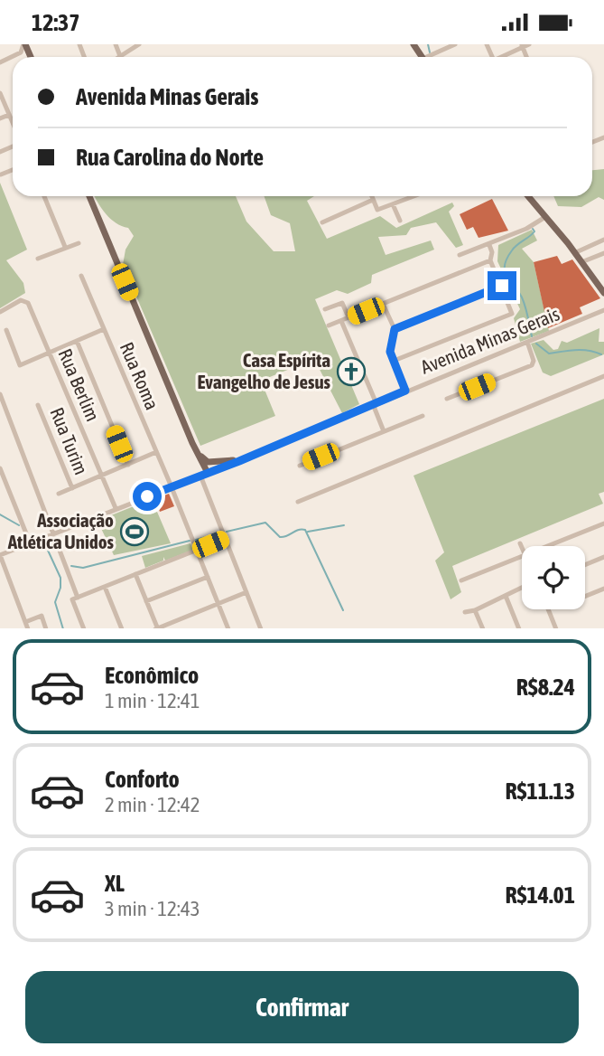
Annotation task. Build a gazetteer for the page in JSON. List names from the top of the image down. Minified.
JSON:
{"streets":{"street":["Avenida Minas Gerais","Rua Roma","Rua Berlim","Rua Turim"]},"crossings":[["Avenida Minas Gerais","Rua Roma"],["Avenida Minas Gerais","Rua Berlim"],["Rua Roma","Rua Turim"],["Rua Berlim","Rua Turim"]],"places":{"church":["Casa Espírita Evangelho de Jesus"],"sports":["Associação Atlética Unidos"]},"page":{"status":"12:37","banner":["Avenida Minas Gerais","Rua Carolina do Norte"],"list":[{"name":"Econômico","note":"1 min · 12:41","value":"R$8.24"},{"name":"Conforto","note":"2 min · 12:42","value":"R$11.13"},{"name":"XL","note":"3 min · 12:43","value":"R$14.01"}],"buttons":"Confirmar"}}
